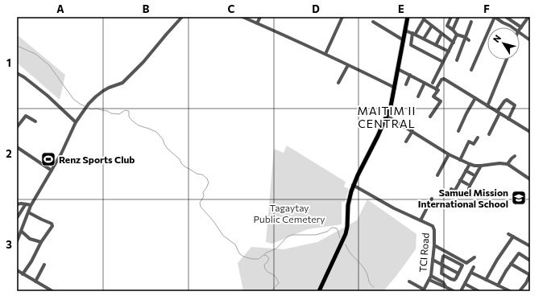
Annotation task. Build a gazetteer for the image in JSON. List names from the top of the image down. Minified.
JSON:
{"streets":{"street":["TCI Road"]},"districts":["MAITIM II CENTRAL"],"parks":["Tagaytay Public Cemetery"],"places":{"sports":["Renz Sports Club"],"school or university":["Samuel Mission International School"]},"north":"top left","grid":{"columns":["A","B","C","D","E","F"],"rows":["1","2","3"]}}
